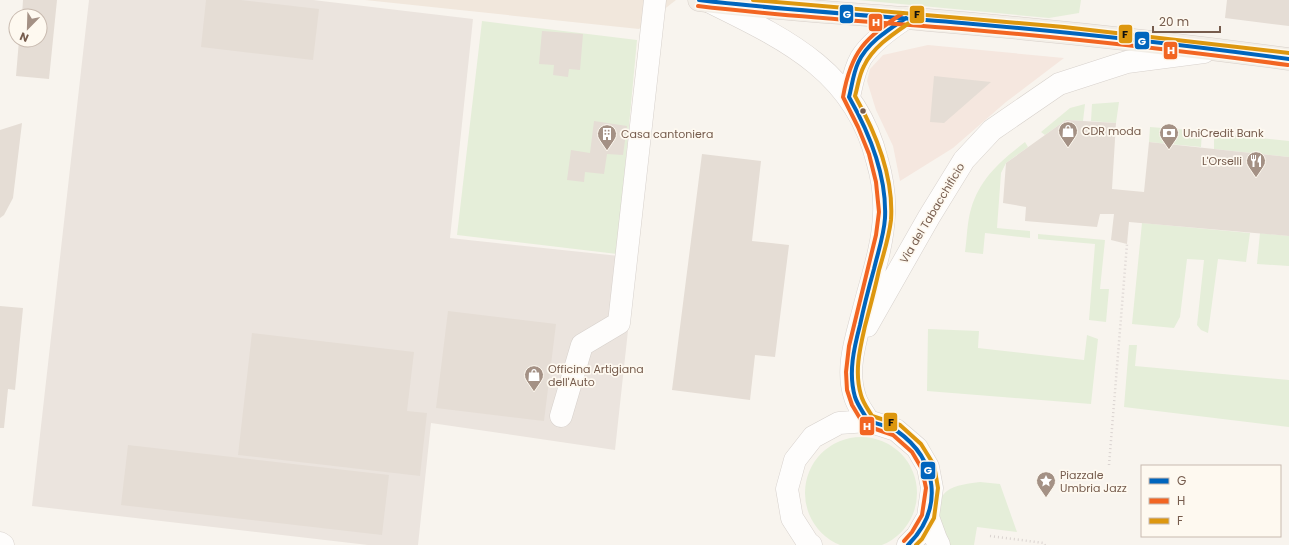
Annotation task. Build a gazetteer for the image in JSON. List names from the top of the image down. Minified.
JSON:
{"streets":{"street":["Via del Tabacchificio"]},"places":{"shop":["CDR moda","Officina Artigiana dell'Auto"],"bank":["UniCredit Bank"],"building":["Casa cantoniera"],"restaurant":["L'Orselli"],"place":["Piazzale Umbria Jazz"]},"lines":["transit line G","transit line F","transit line H"],"legend":["G","H","F"],"scale_bar":"20 m","north":"bottom left"}
